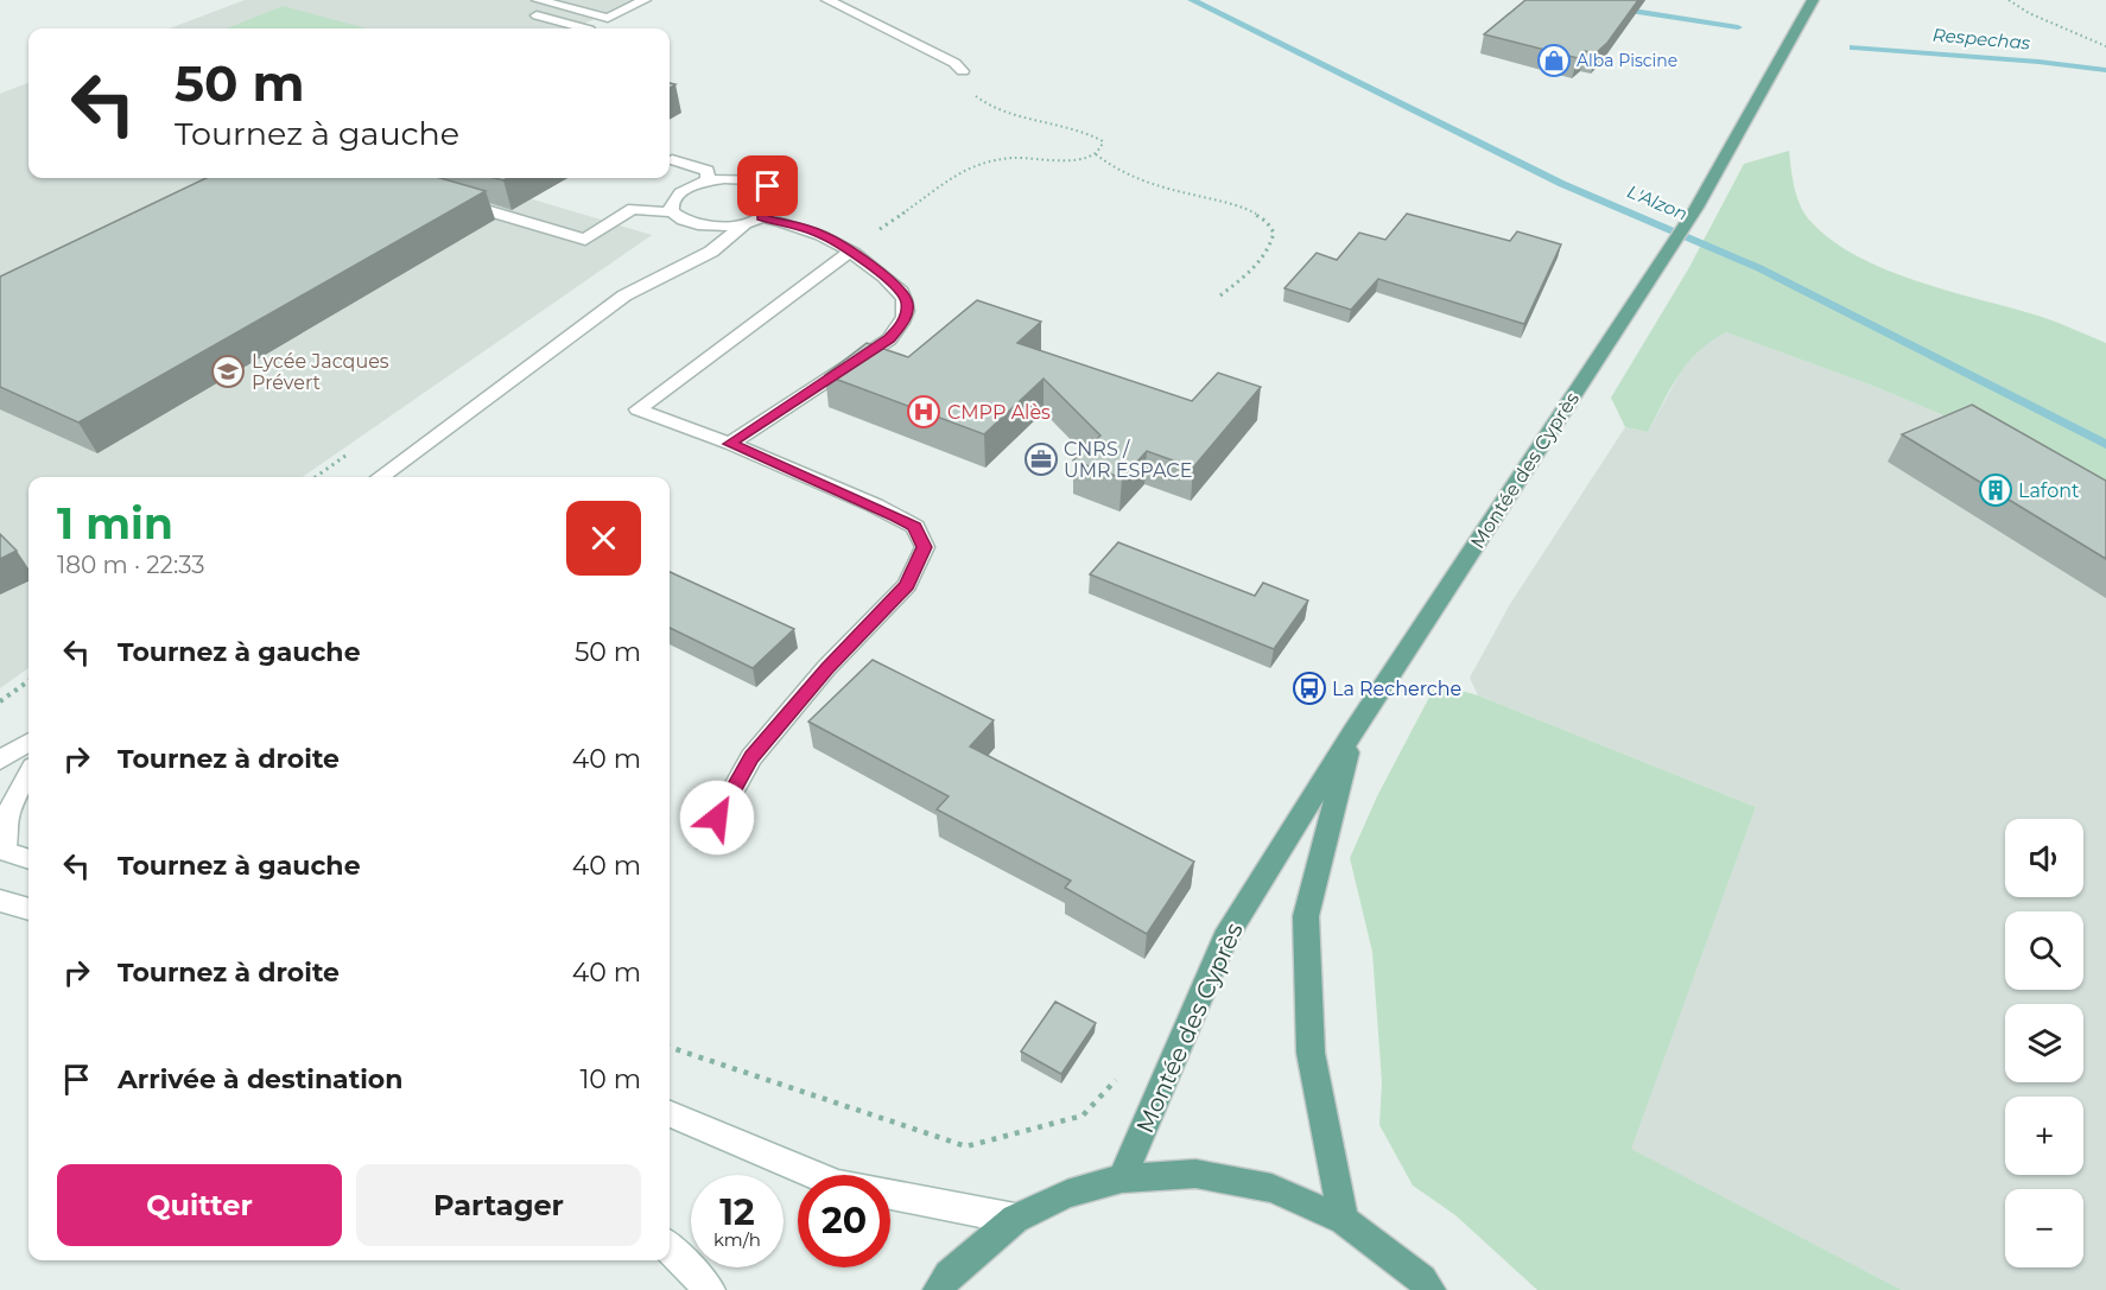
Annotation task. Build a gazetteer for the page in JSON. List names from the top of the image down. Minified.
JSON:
{"streets":{"main road":["Montée des Cyprès"]},"water":["Respechas","L'Alzon"],"places":{"shop":["Alba Piscine"],"school or university":["Lycée Jacques Prévert"],"hospital":["CMPP Alès"],"office":["CNRS / UMR ESPACE"],"building":["Lafont"],"bus stop":["La Recherche"]},"page":{"turn":["50 m","Tournez à gauche"],"heading":["1 min","180 m · 22:33"],"list":[{"name":"Tournez à gauche","value":"50 m"},{"name":"Tournez à droite","value":"40 m"},{"name":"Tournez à gauche","value":"40 m"},{"name":"Tournez à droite","value":"40 m"},{"name":"Arrivée à destination","value":"10 m"}],"map_buttons":["+","−"],"buttons":["Quitter","Partager"],"speed":"12 km/h","limit":"20"}}
